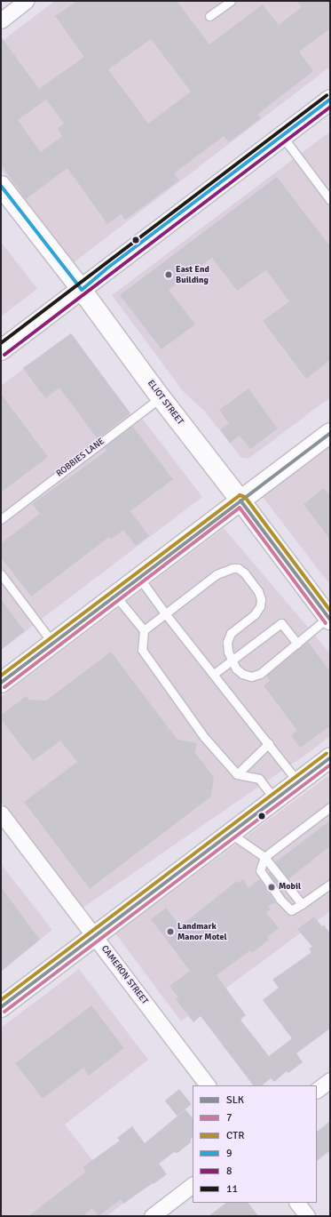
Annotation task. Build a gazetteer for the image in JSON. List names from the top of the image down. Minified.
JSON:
{"streets":{"main road":["ELIOT STREET"],"street":["CAMERON STREET"],"lane":["ROBBIES LANE"]},"crossings":[["ELIOT STREET","ROBBIES LANE"]],"places":["East End Building","Mobil","Landmark Manor Motel"],"lines":["transit line 11","transit line 9","transit line 8","transit line SLK","transit line CTR","transit line 7"],"legend":["SLK","7","CTR","9","8","11"]}
